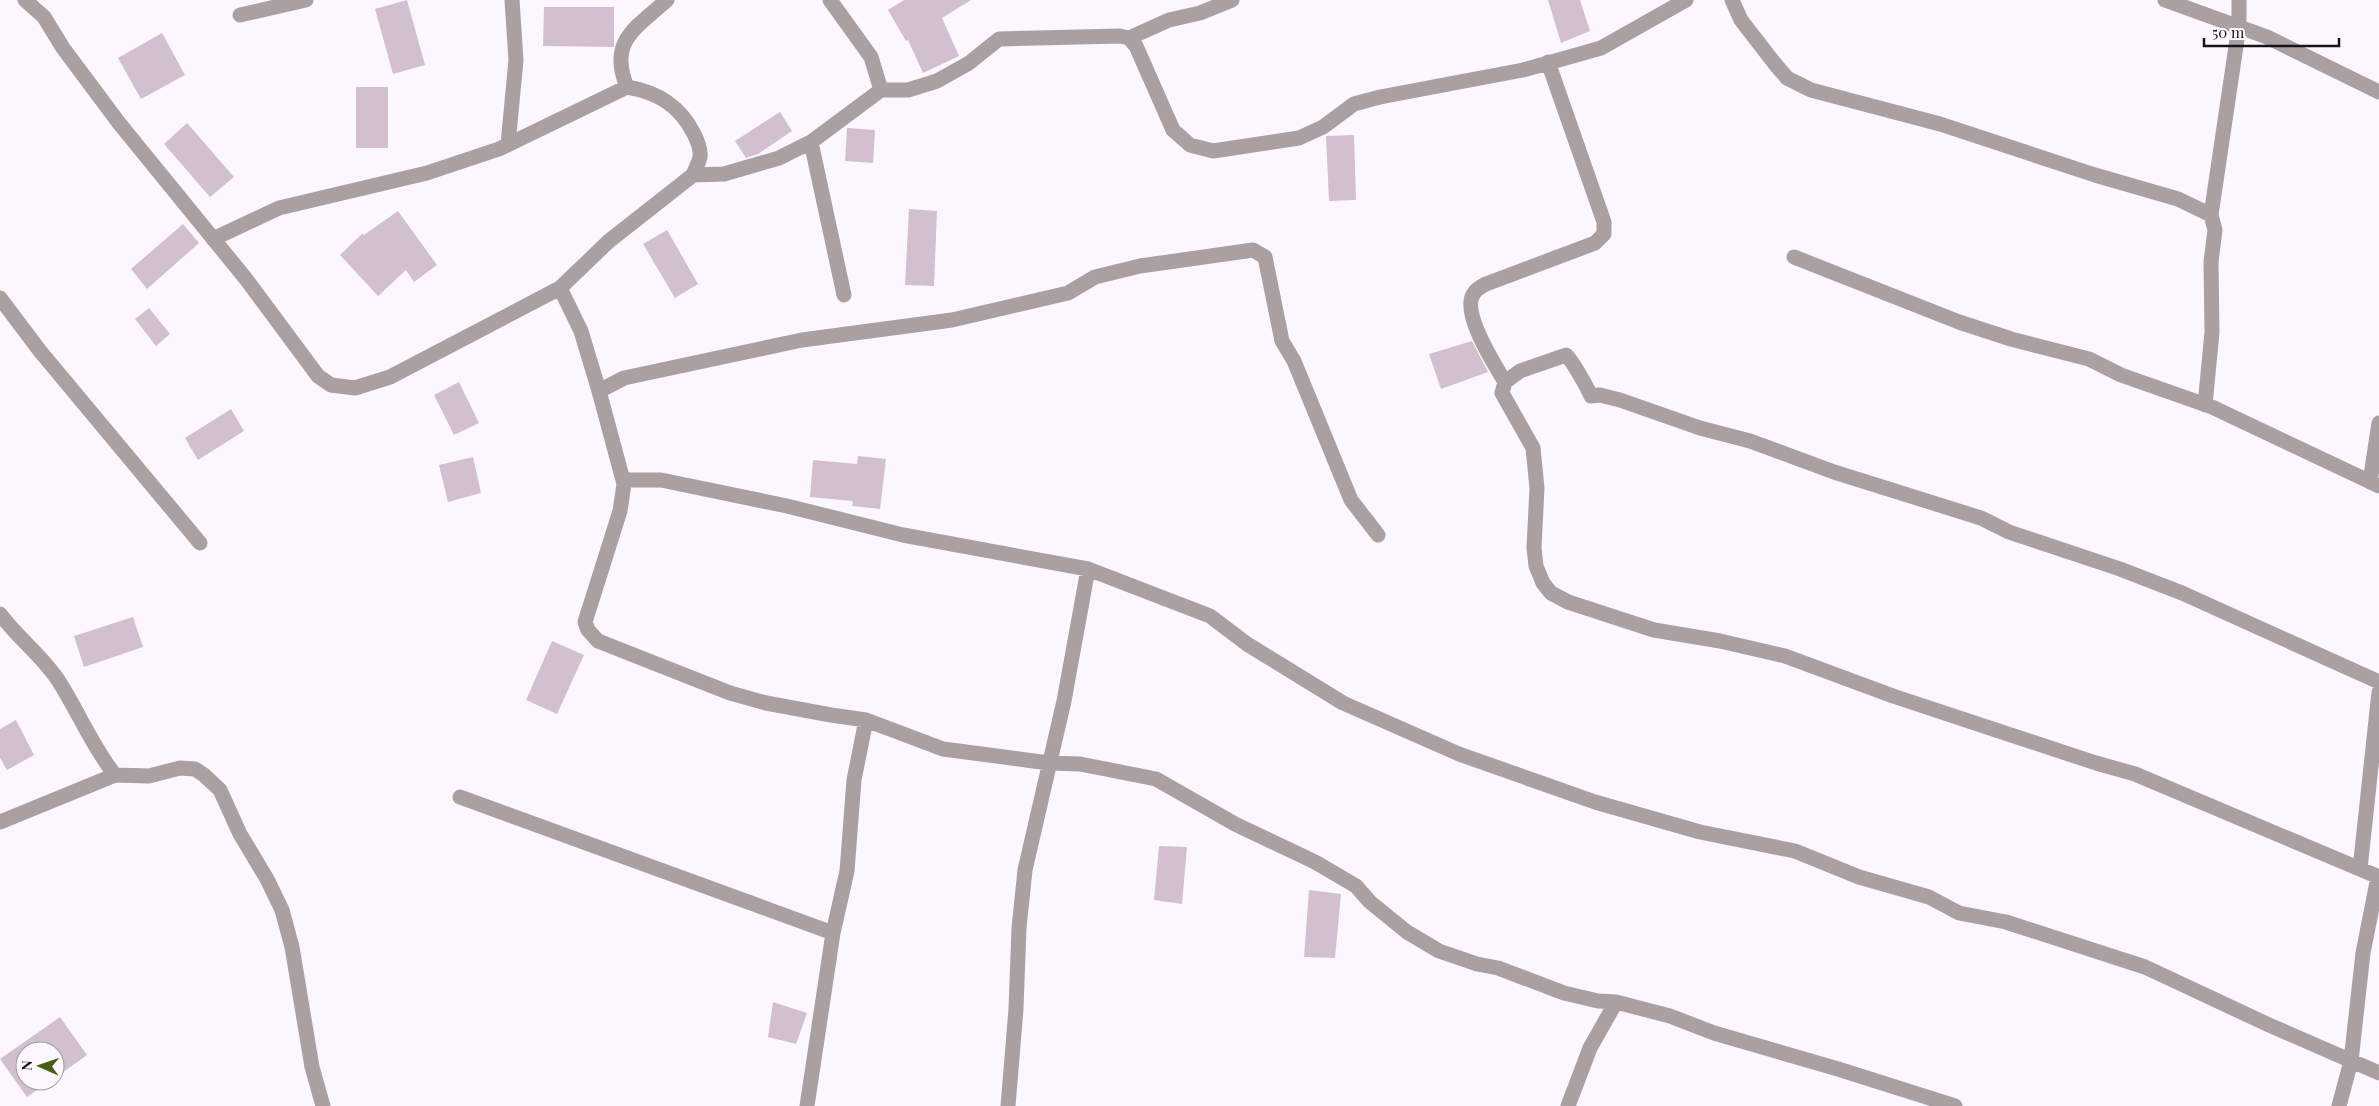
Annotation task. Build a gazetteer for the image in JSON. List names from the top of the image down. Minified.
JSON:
{"scale_bar":"50 m","north":"left"}
